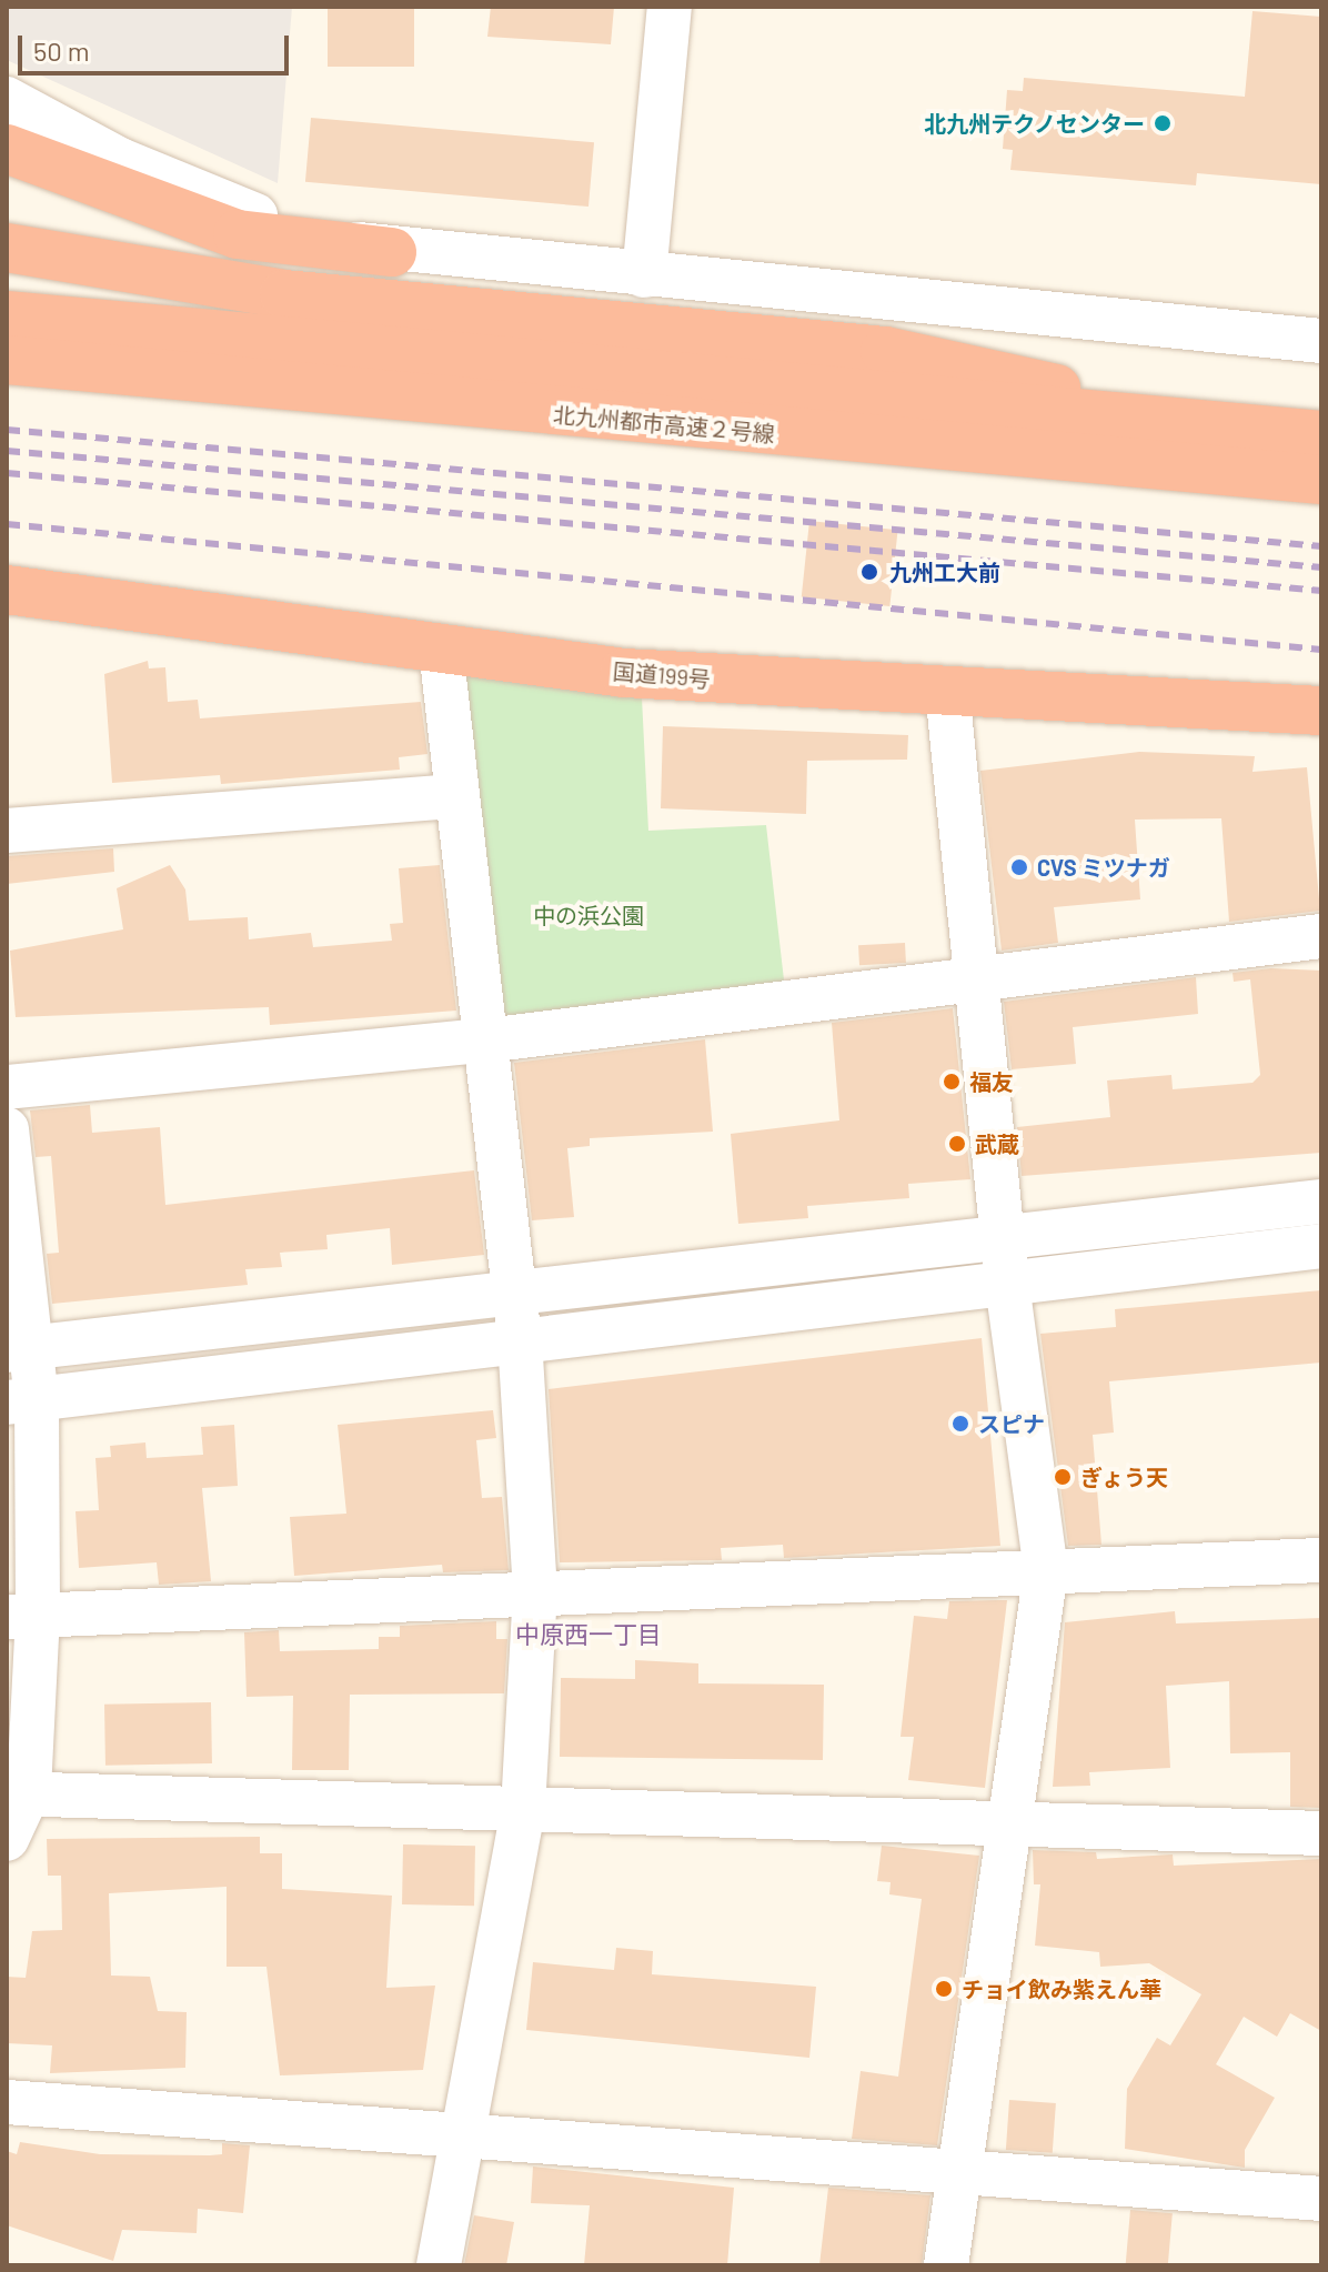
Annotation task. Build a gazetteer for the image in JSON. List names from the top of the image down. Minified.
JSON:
{"streets":{"highway":["北九州都市高速２号線","国道199号"]},"districts":["中原西一丁目"],"parks":["中の浜公園"],"places":["北九州テクノセンター","九州工大前","CVS ミツナガ","福友","武蔵","スピナ","ぎょう天","チョイ飲み紫えん華"],"scale_bar":"50 m"}
